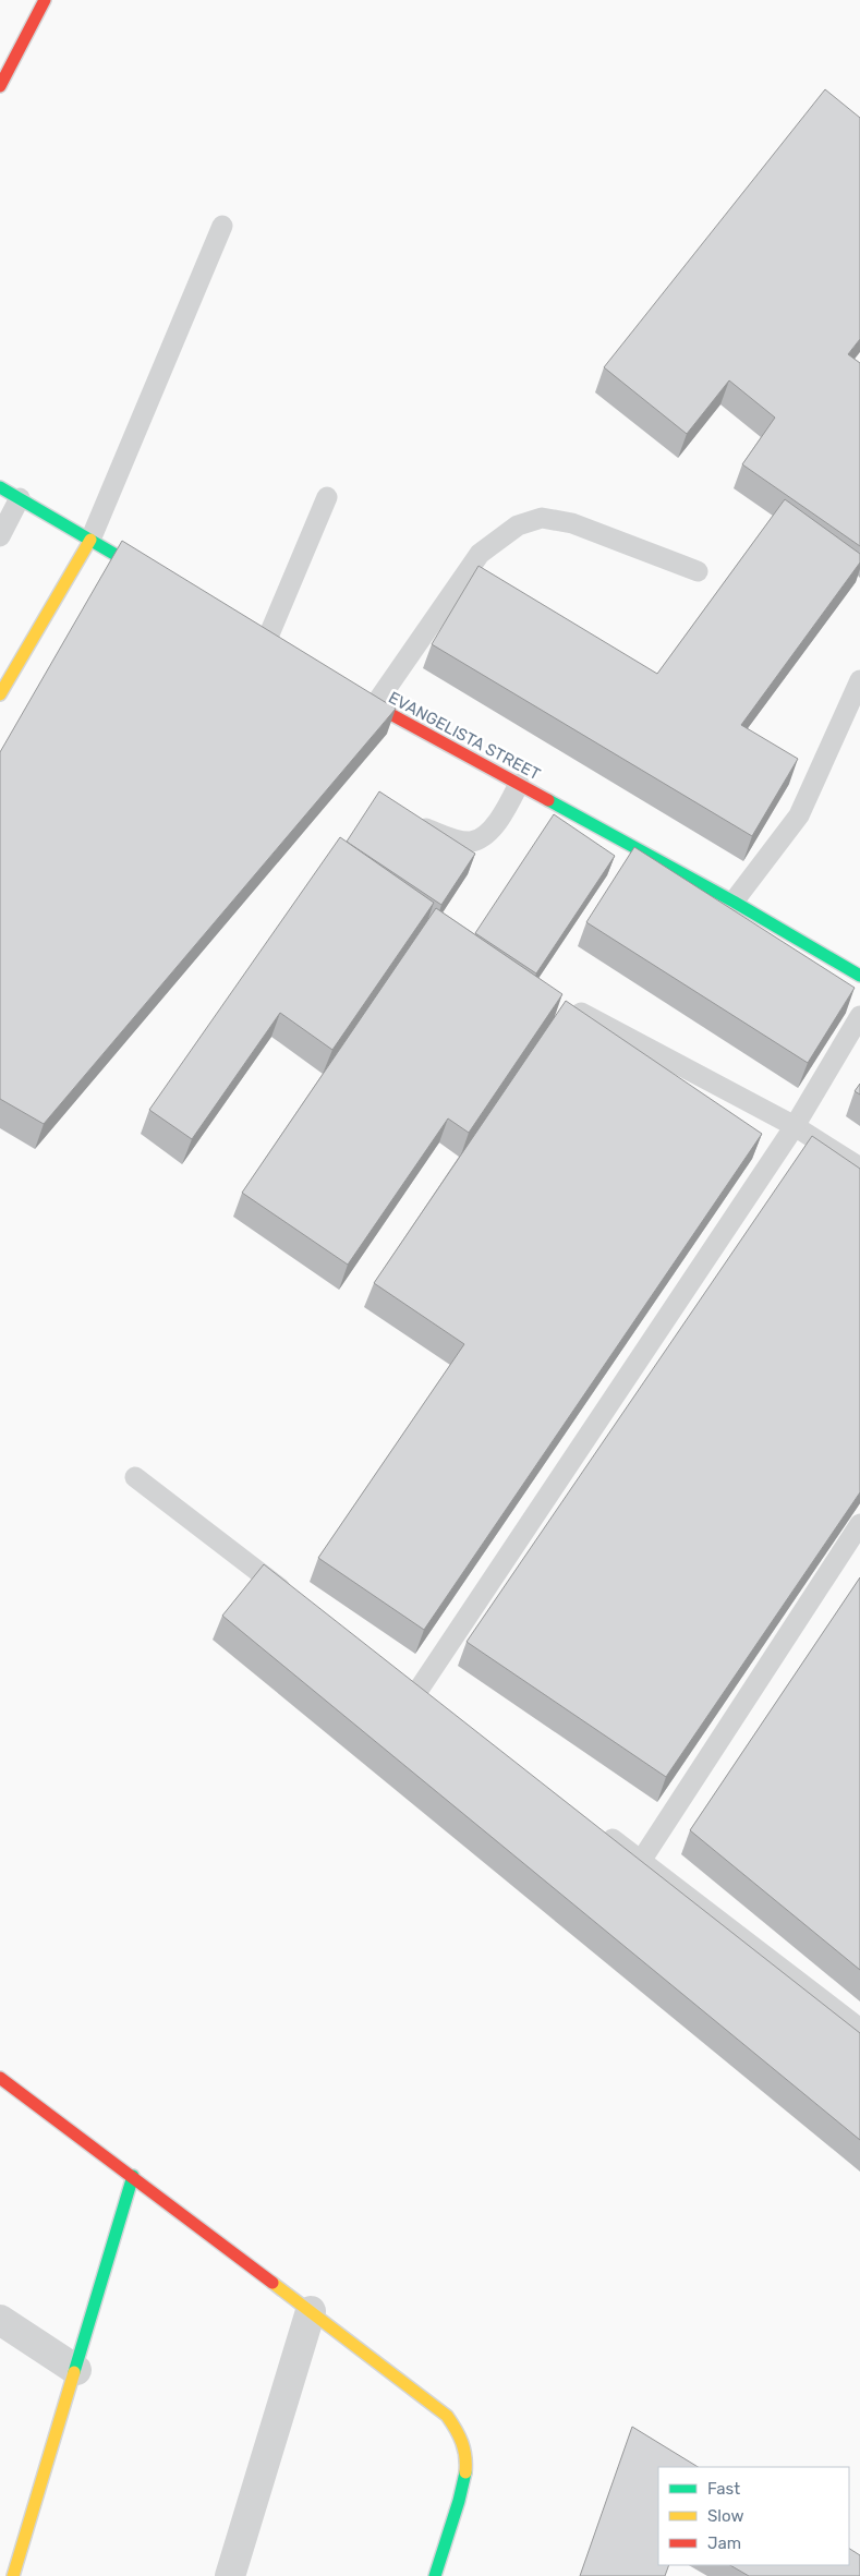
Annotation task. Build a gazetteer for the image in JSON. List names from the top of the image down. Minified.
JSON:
{"streets":{"street":["EVANGELISTA STREET"]},"legend":["Fast","Slow","Jam"]}
